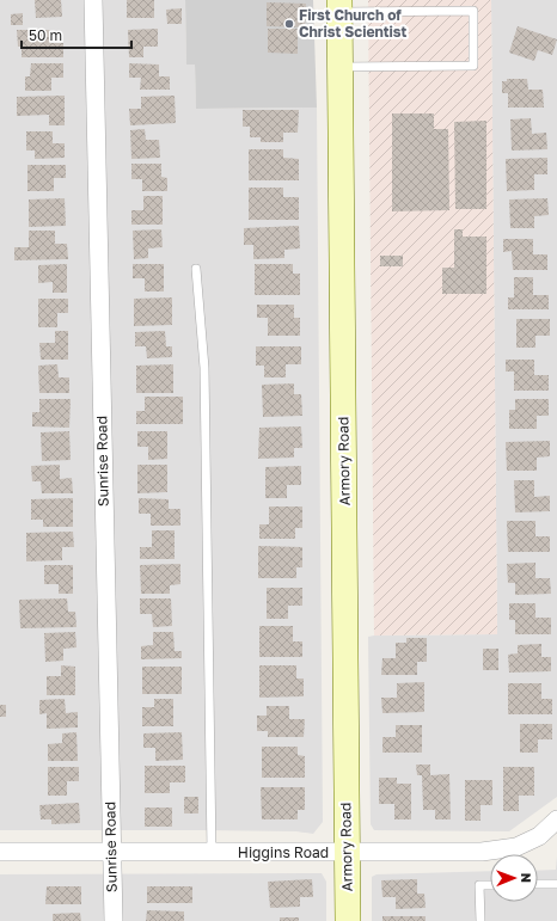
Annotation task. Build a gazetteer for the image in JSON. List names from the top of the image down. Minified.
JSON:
{"streets":{"main road":["Armory Road"],"street":["Sunrise Road","Higgins Road"]},"crossings":[["Sunrise Road","Higgins Road"],["Armory Road","Higgins Road"]],"places":["First Church of Christ Scientist"],"scale_bar":"50 m","north":"right"}
